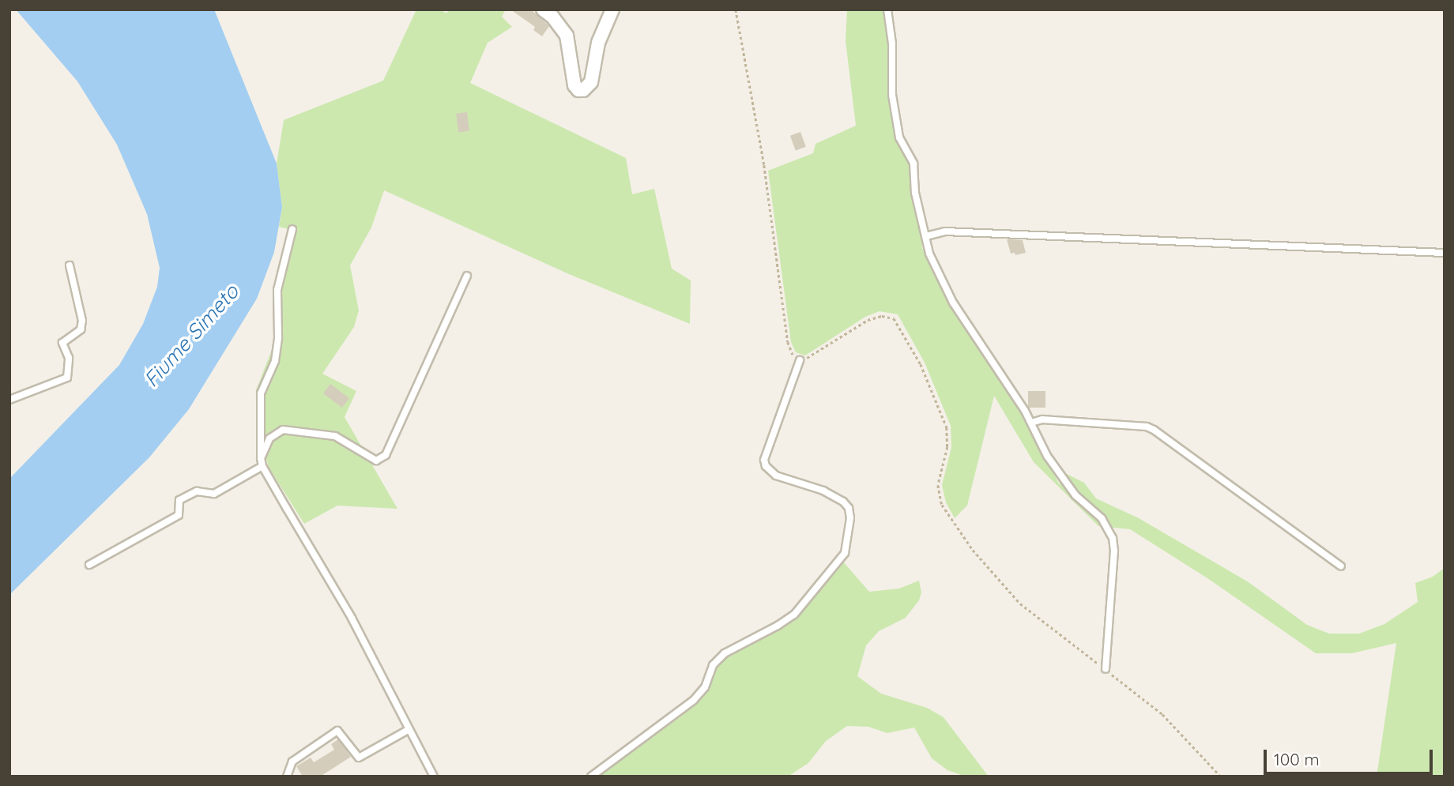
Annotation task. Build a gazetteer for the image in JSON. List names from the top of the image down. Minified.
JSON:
{"water":["Fiume Simeto"],"scale_bar":"100 m"}
